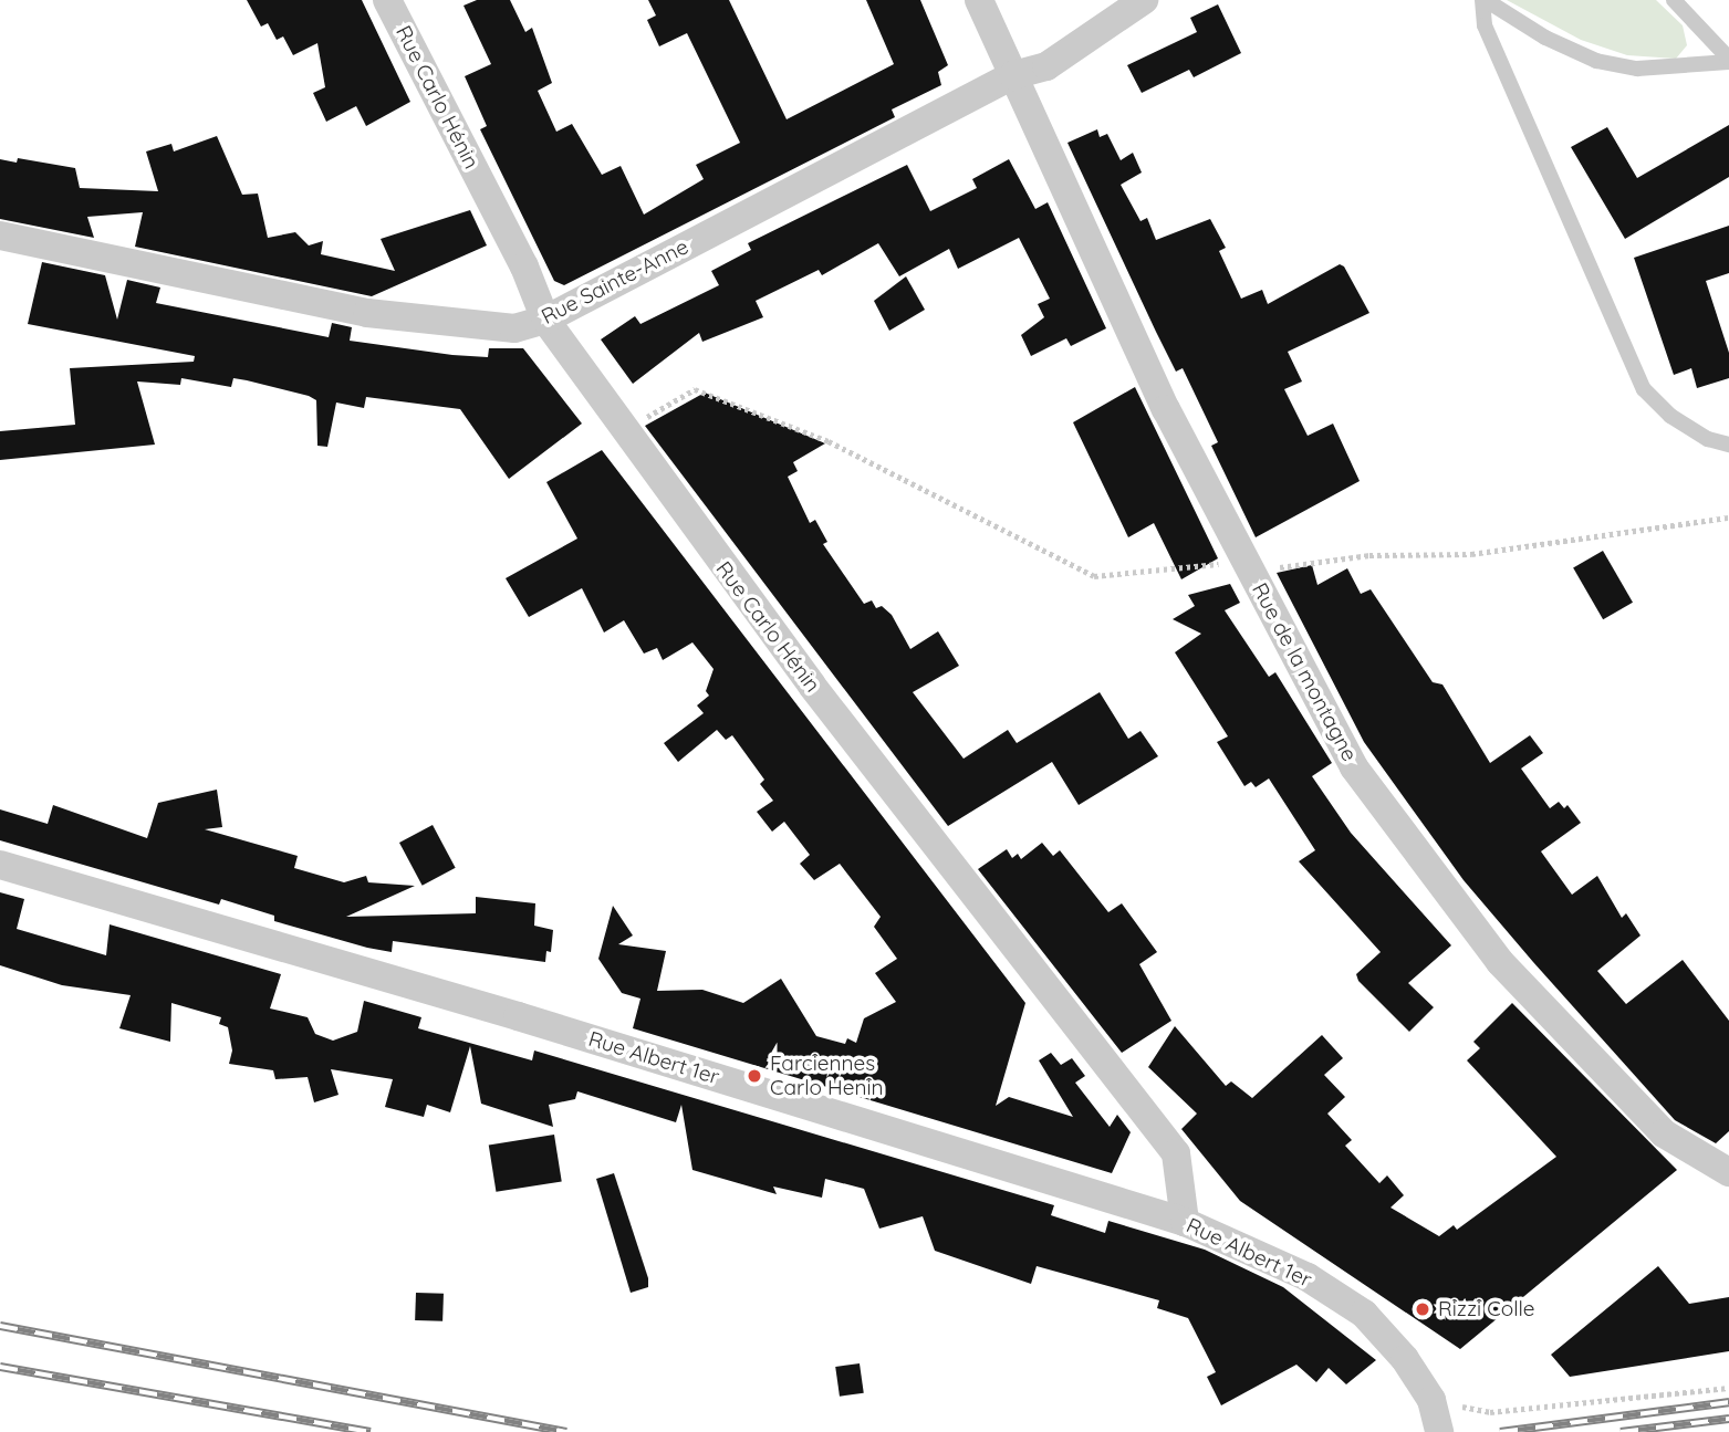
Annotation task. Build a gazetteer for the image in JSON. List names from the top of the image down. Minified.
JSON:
{"streets":{"street":["Rue Carlo Hénin","Rue Sainte-Anne","Rue de la montagne","Rue Albert 1er"]},"crossings":[["Rue Carlo Hénin","Rue Sainte-Anne"],["Rue Carlo Hénin","Rue Albert 1er"],["Rue Sainte-Anne","Rue de la montagne"]],"places":["Farciennes Carlo Henin","Rizzi Colle"]}
